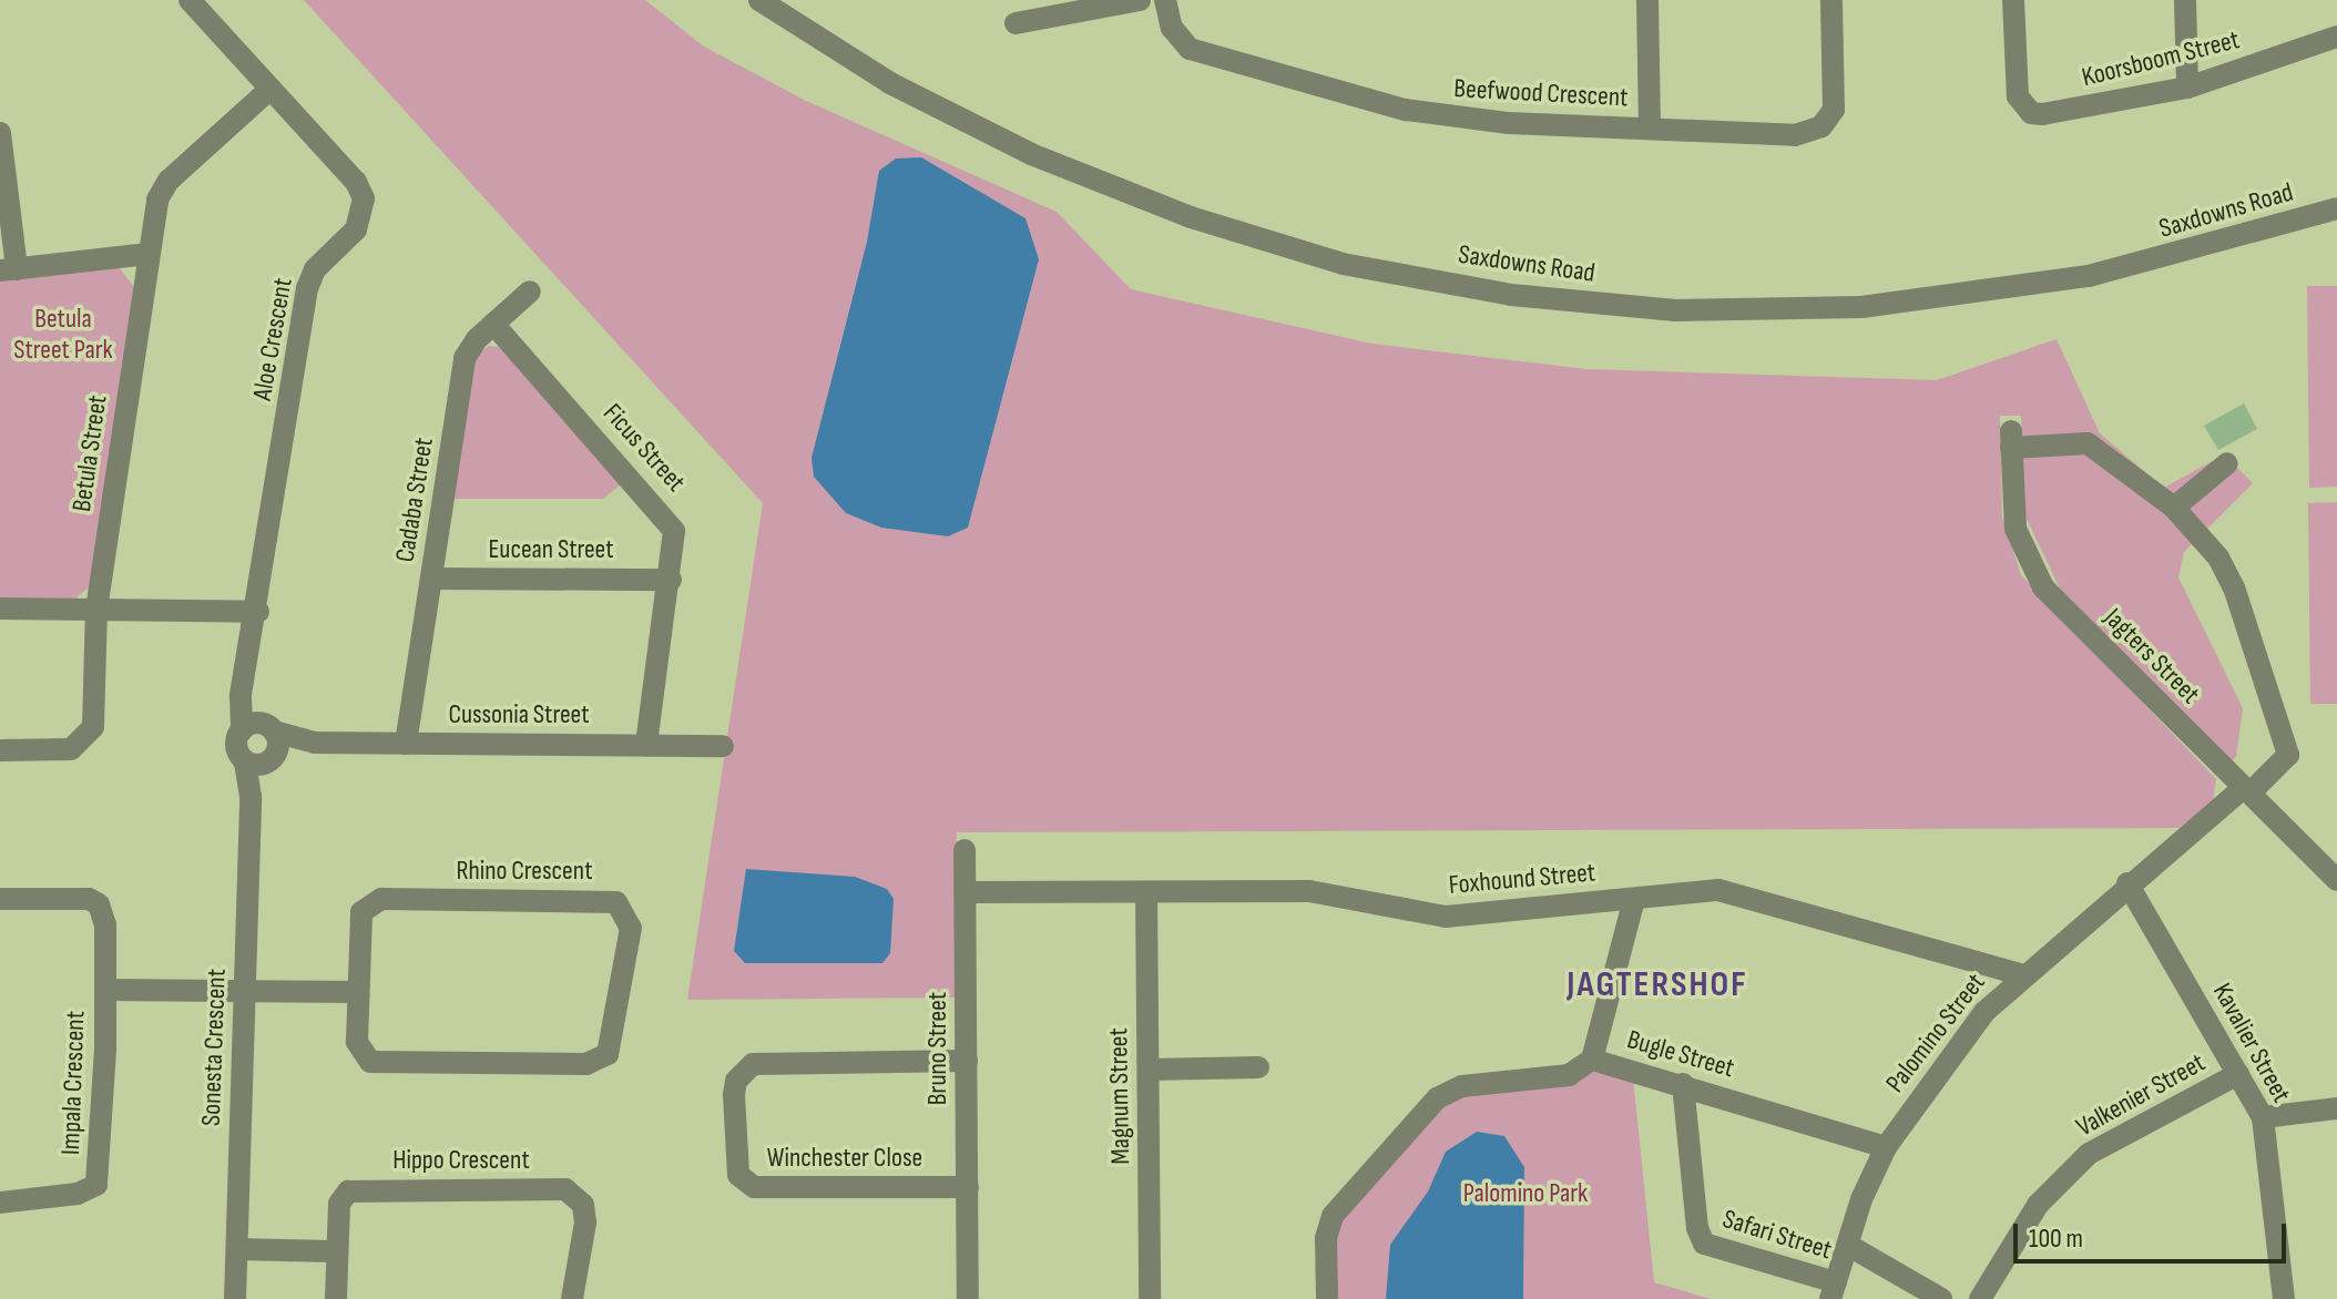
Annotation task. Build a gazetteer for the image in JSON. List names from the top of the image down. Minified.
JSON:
{"streets":{"street":["Koorsboom Street","Beefwood Crescent","Saxdowns Road","Aloe Crescent","Ficus Street","Betula Street","Cadaba Street","Eucean Street","Jagters Street","Cussonia Street","Rhino Crescent","Foxhound Street","Palomino Street","Kavalier Street","Sonesta Crescent","Bruno Street","Bugle Street","Impala Crescent","Valkenier Street","Magnum Street","Winchester Close","Hippo Crescent","Safari Street"]},"crossings":[["Aloe Crescent","Betula Street"],["Aloe Crescent","Cussonia Street"],["Aloe Crescent","Sonesta Crescent"],["Ficus Street","Cadaba Street"],["Ficus Street","Eucean Street"],["Ficus Street","Cussonia Street"],["Cadaba Street","Eucean Street"],["Cadaba Street","Cussonia Street"],["Jagters Street","Palomino Street"],["Cussonia Street","Sonesta Crescent"],["Foxhound Street","Palomino Street"],["Foxhound Street","Bruno Street"],["Foxhound Street","Magnum Street"],["Palomino Street","Kavalier Street"],["Palomino Street","Bugle Street"],["Palomino Street","Safari Street"],["Kavalier Street","Valkenier Street"],["Sonesta Crescent","Impala Crescent"],["Bruno Street","Winchester Close"],["Bugle Street","Safari Street"]],"districts":["JAGTERSHOF"],"parks":["Betula Street Park","Palomino Park"],"scale_bar":"100 m"}
